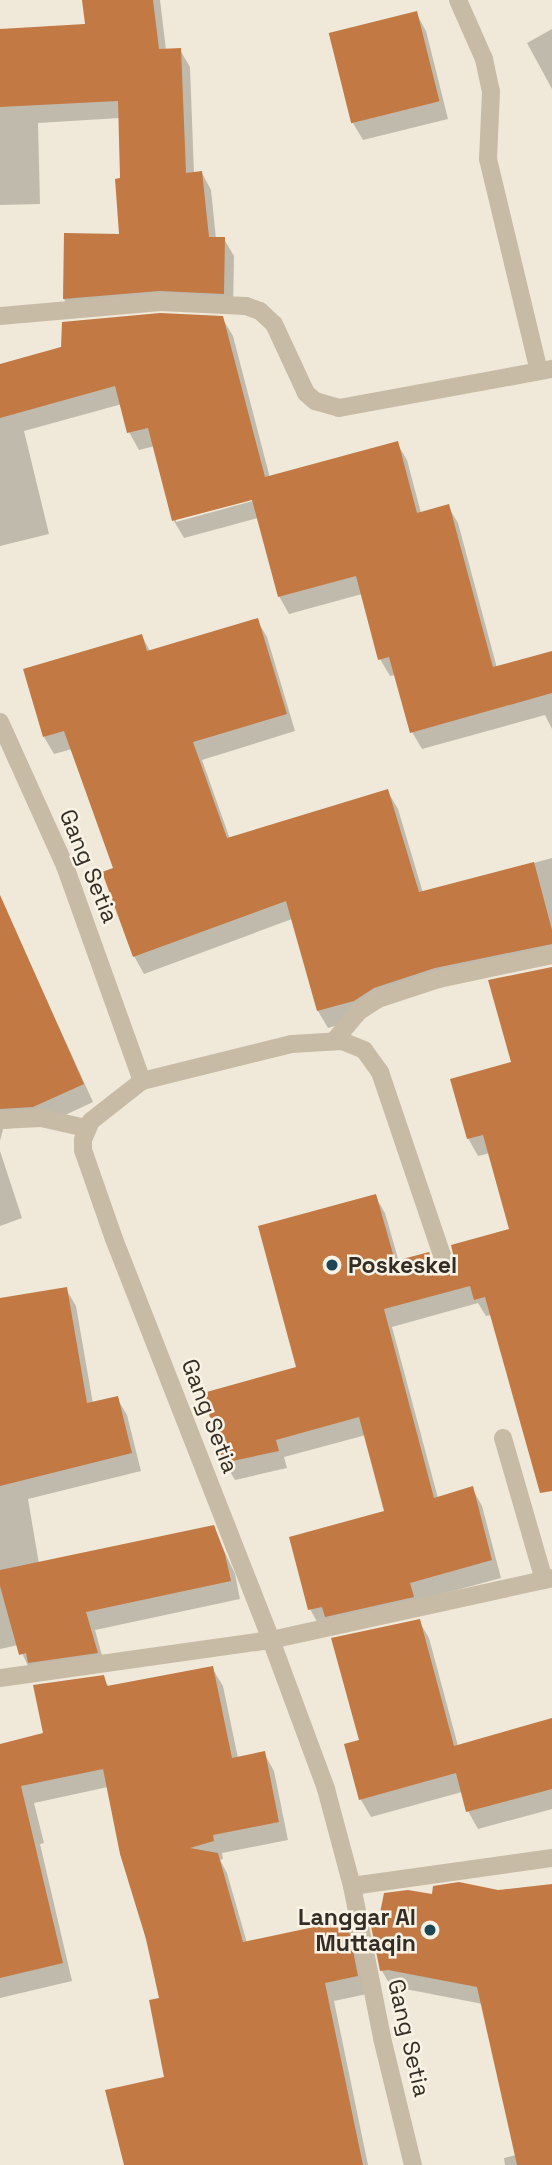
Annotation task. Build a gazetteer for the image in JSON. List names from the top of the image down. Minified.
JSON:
{"streets":{"street":["Gang Setia"]},"places":["Poskeskel","Langgar Al Muttaqin"]}
